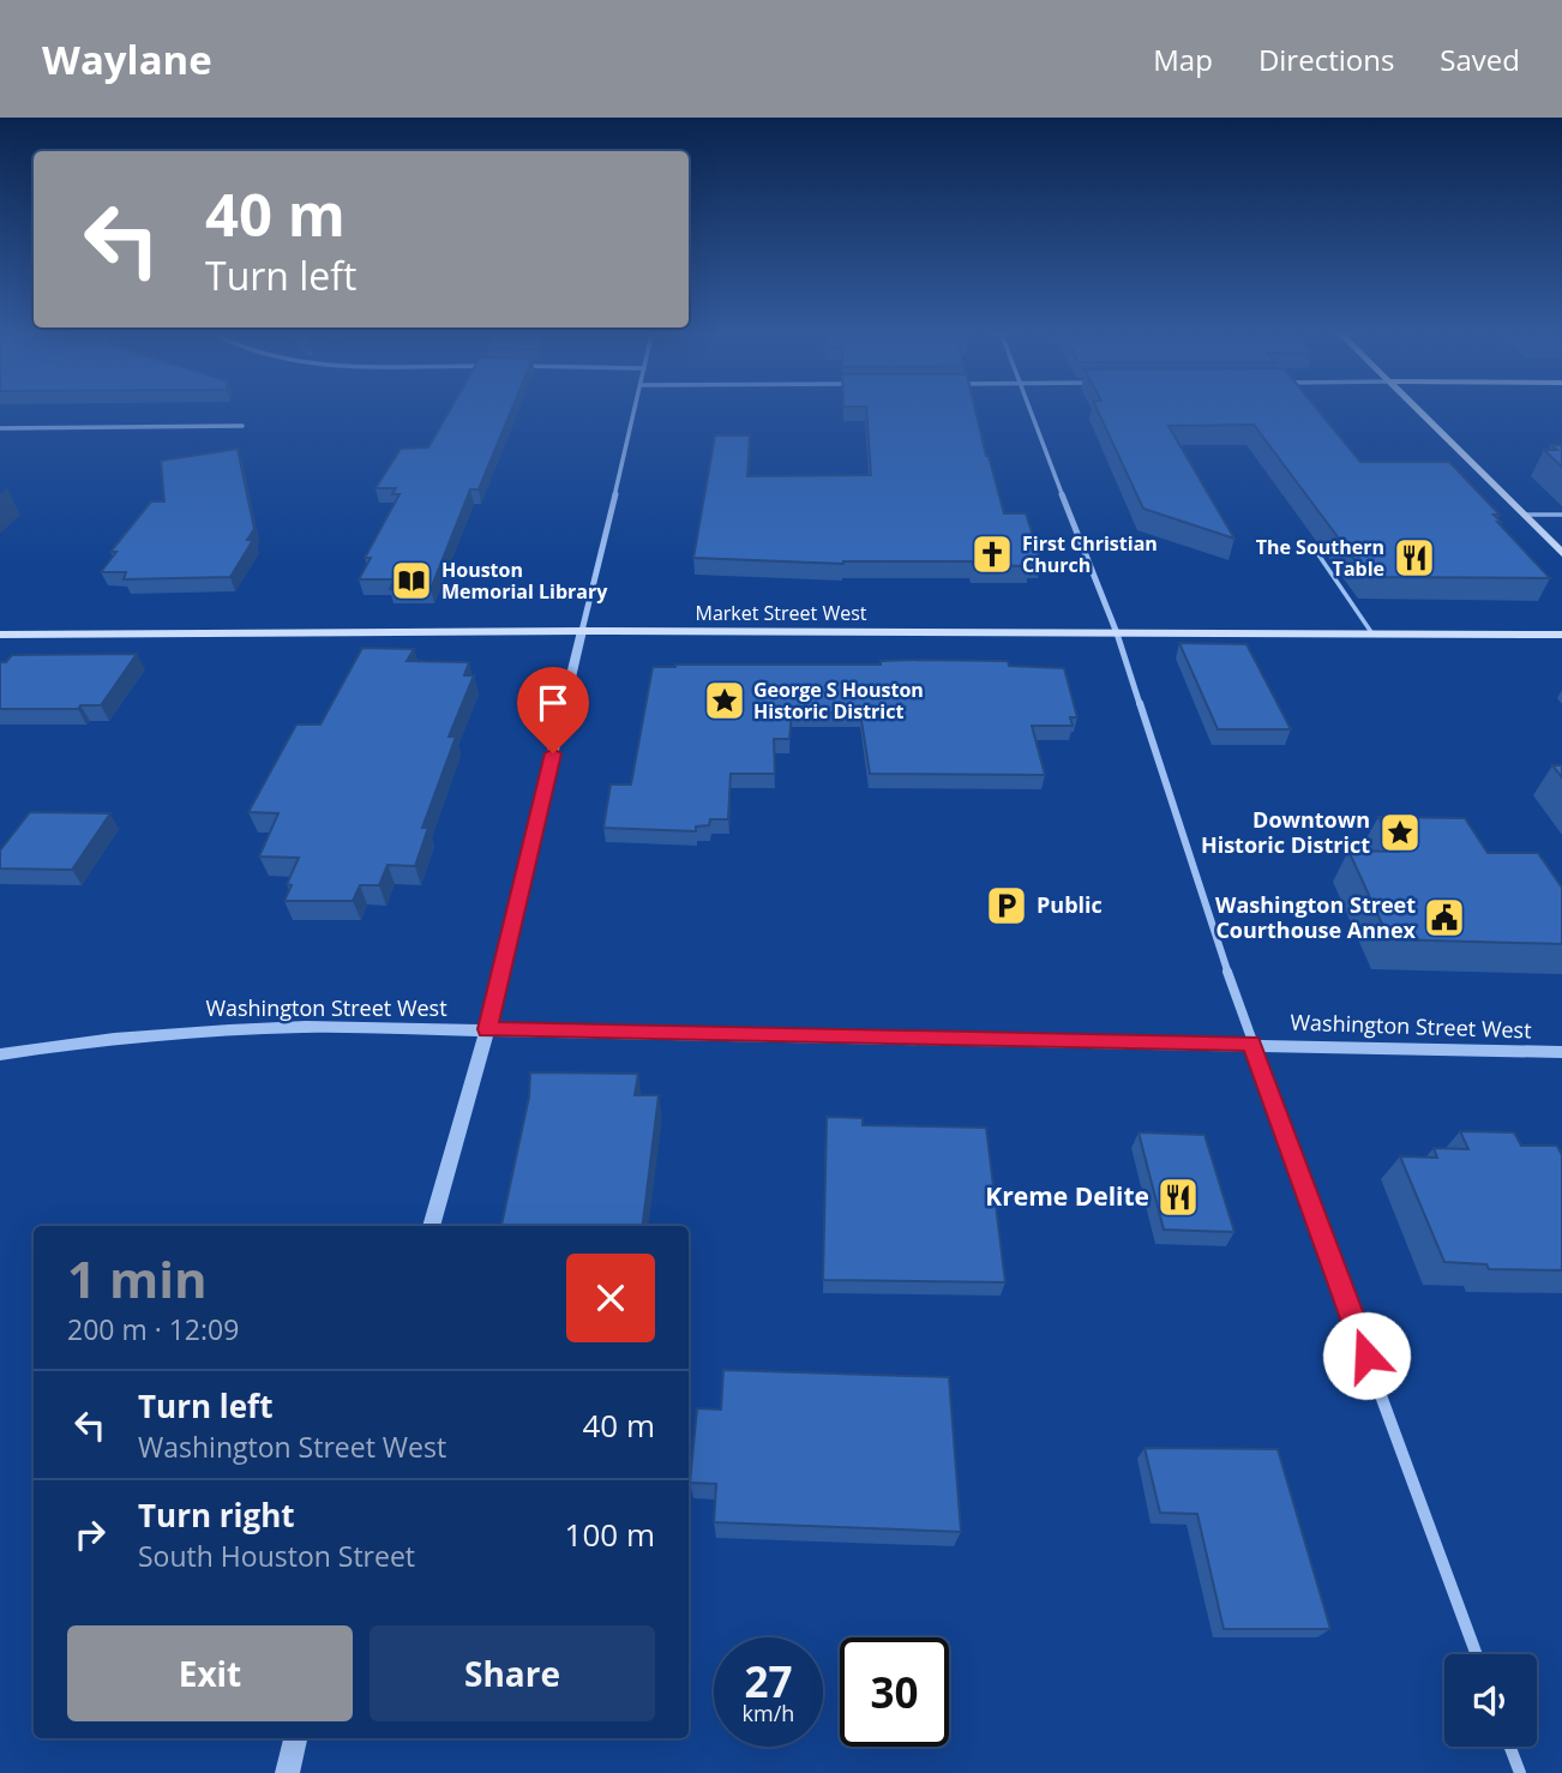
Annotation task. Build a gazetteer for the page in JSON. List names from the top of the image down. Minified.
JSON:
{"streets":{"main road":["Market Street West"],"street":["Washington Street West"]},"places":{"church":["First Christian Church"],"restaurant":["The Southern Table","Kreme Delite"],"library":["Houston Memorial Library"],"place":["George S Houston Historic District","Downtown Historic District"],"parking":["Public"],"public building":["Washington Street Courthouse Annex"]},"page":{"header":"Waylane","nav":["Map","Directions","Saved"],"turn":["40 m","Turn left"],"heading":["1 min","200 m · 12:09"],"list":[{"name":"Turn left","note":"Washington Street West","value":"40 m"},{"name":"Turn right","note":"South Houston Street","value":"100 m"}],"buttons":["Exit","Share"],"speed":"27 km/h","limit":"30"}}
